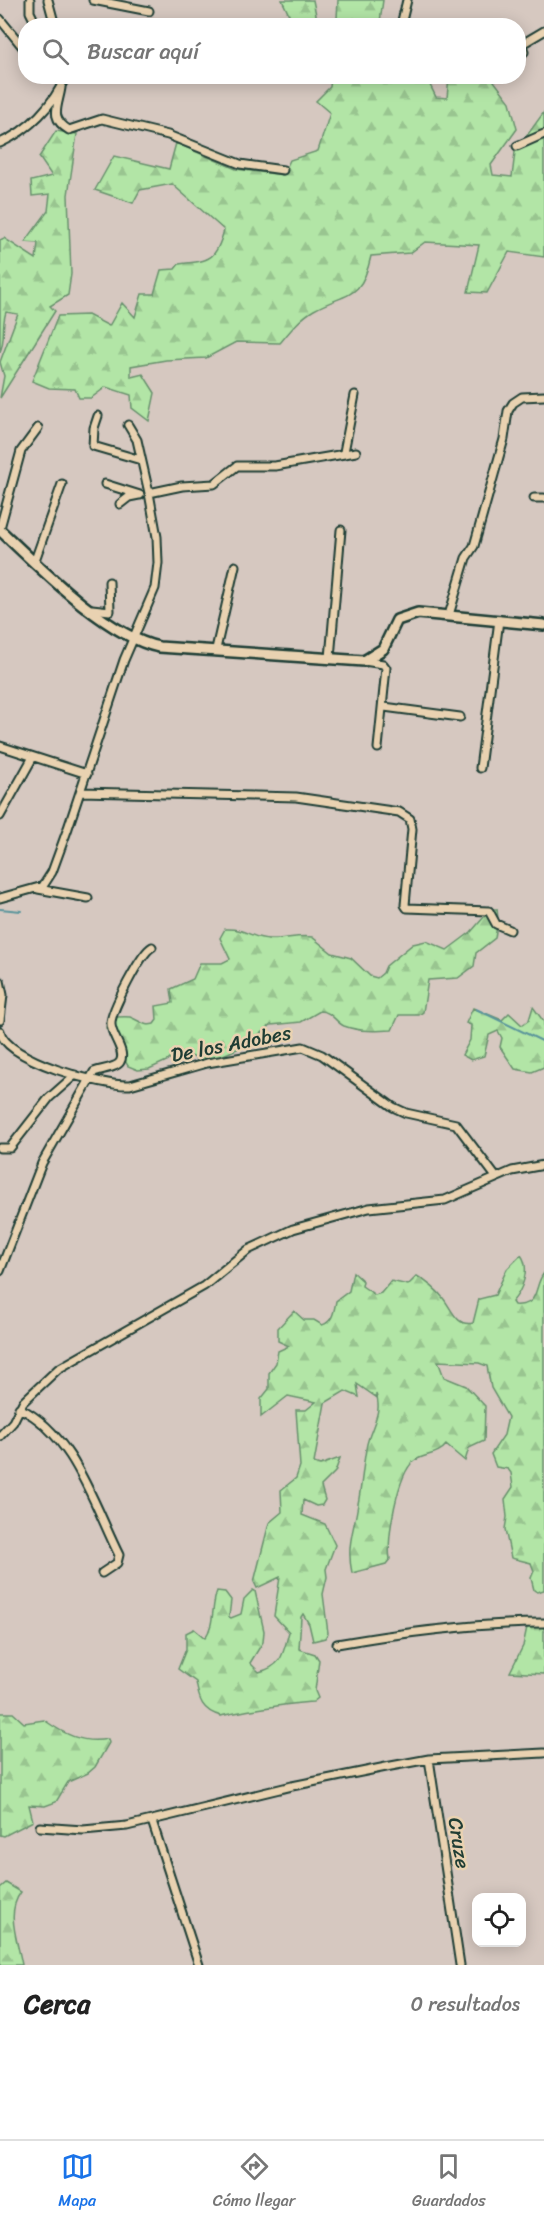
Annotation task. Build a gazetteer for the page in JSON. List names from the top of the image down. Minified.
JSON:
{"streets":{"street":["De los Adobes","Cruze"]},"page":{"search":"Buscar aquí","heading":["Cerca","0 resultados"],"nav":["Mapa","Cómo llegar","Guardados"]}}
